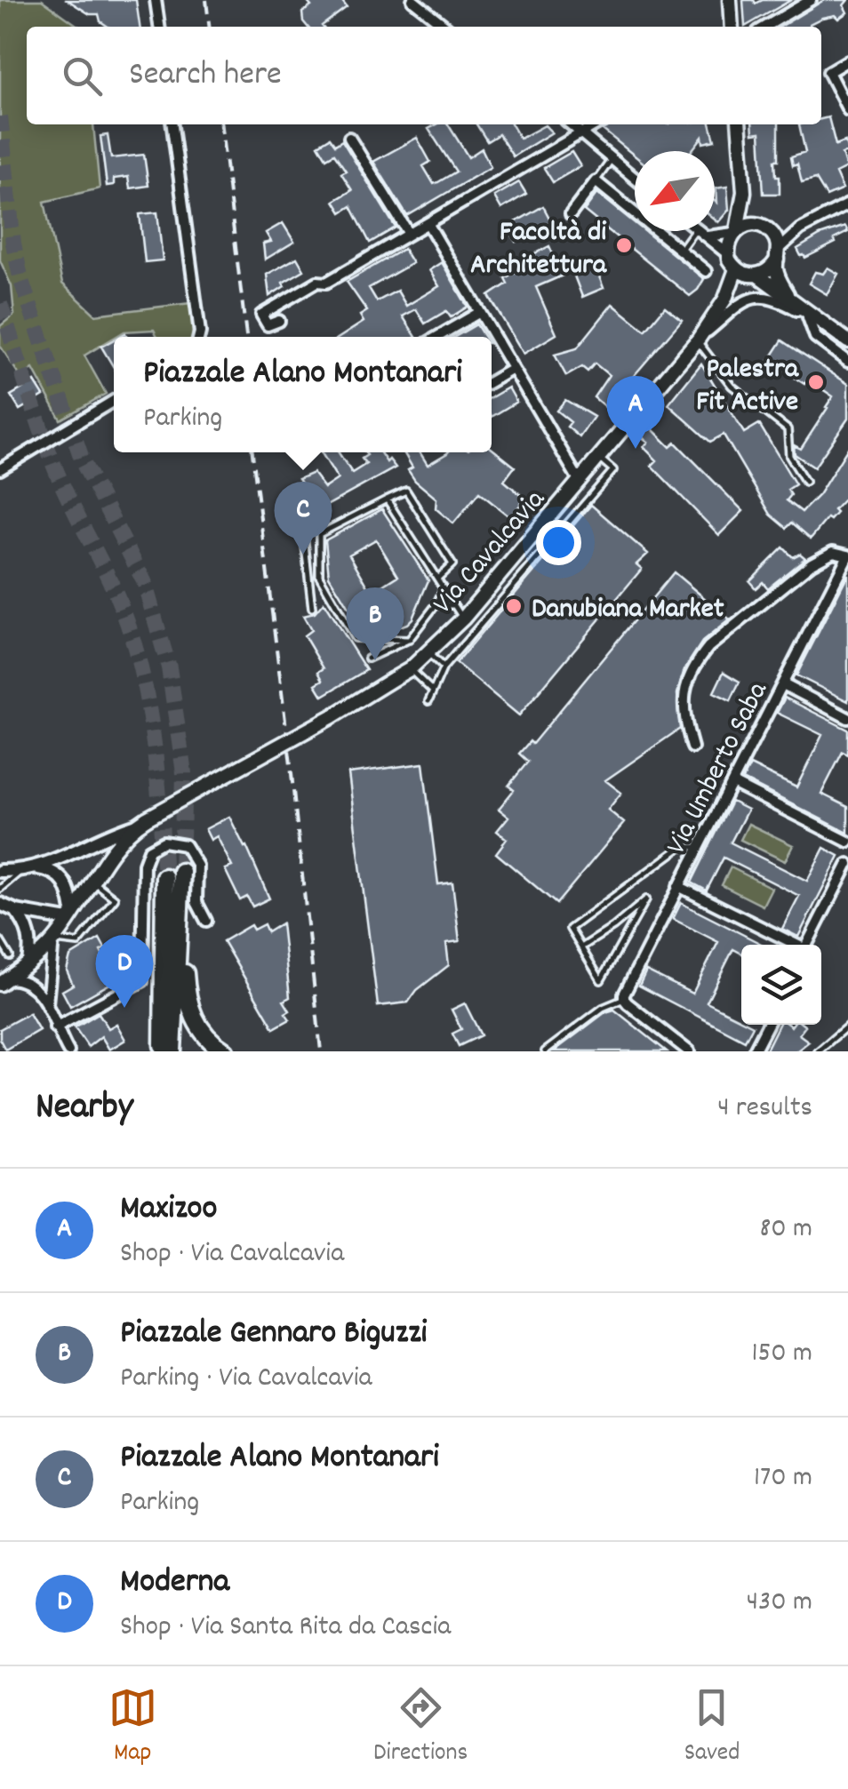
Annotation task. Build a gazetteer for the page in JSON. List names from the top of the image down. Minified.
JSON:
{"streets":{"main road":["Via Cavalcavia"],"street":["Via Umberto Saba"]},"places":["Facoltà di Architettura","Palestra Fit Active","Danubiana Market"],"north":"bottom left","page":{"search":"Search here","popup":["Piazzale Alano Montanari","Parking"],"pins":["A","C","B","D"],"heading":["Nearby","4 results"],"list":[{"mark":"A","name":"Maxizoo","note":"Shop · Via Cavalcavia","value":"80 m"},{"mark":"B","name":"Piazzale Gennaro Biguzzi","note":"Parking · Via Cavalcavia","value":"150 m"},{"mark":"C","name":"Piazzale Alano Montanari","note":"Parking","value":"170 m"},{"mark":"D","name":"Moderna","note":"Shop · Via Santa Rita da Cascia","value":"430 m"}],"nav":["Map","Directions","Saved"]}}
